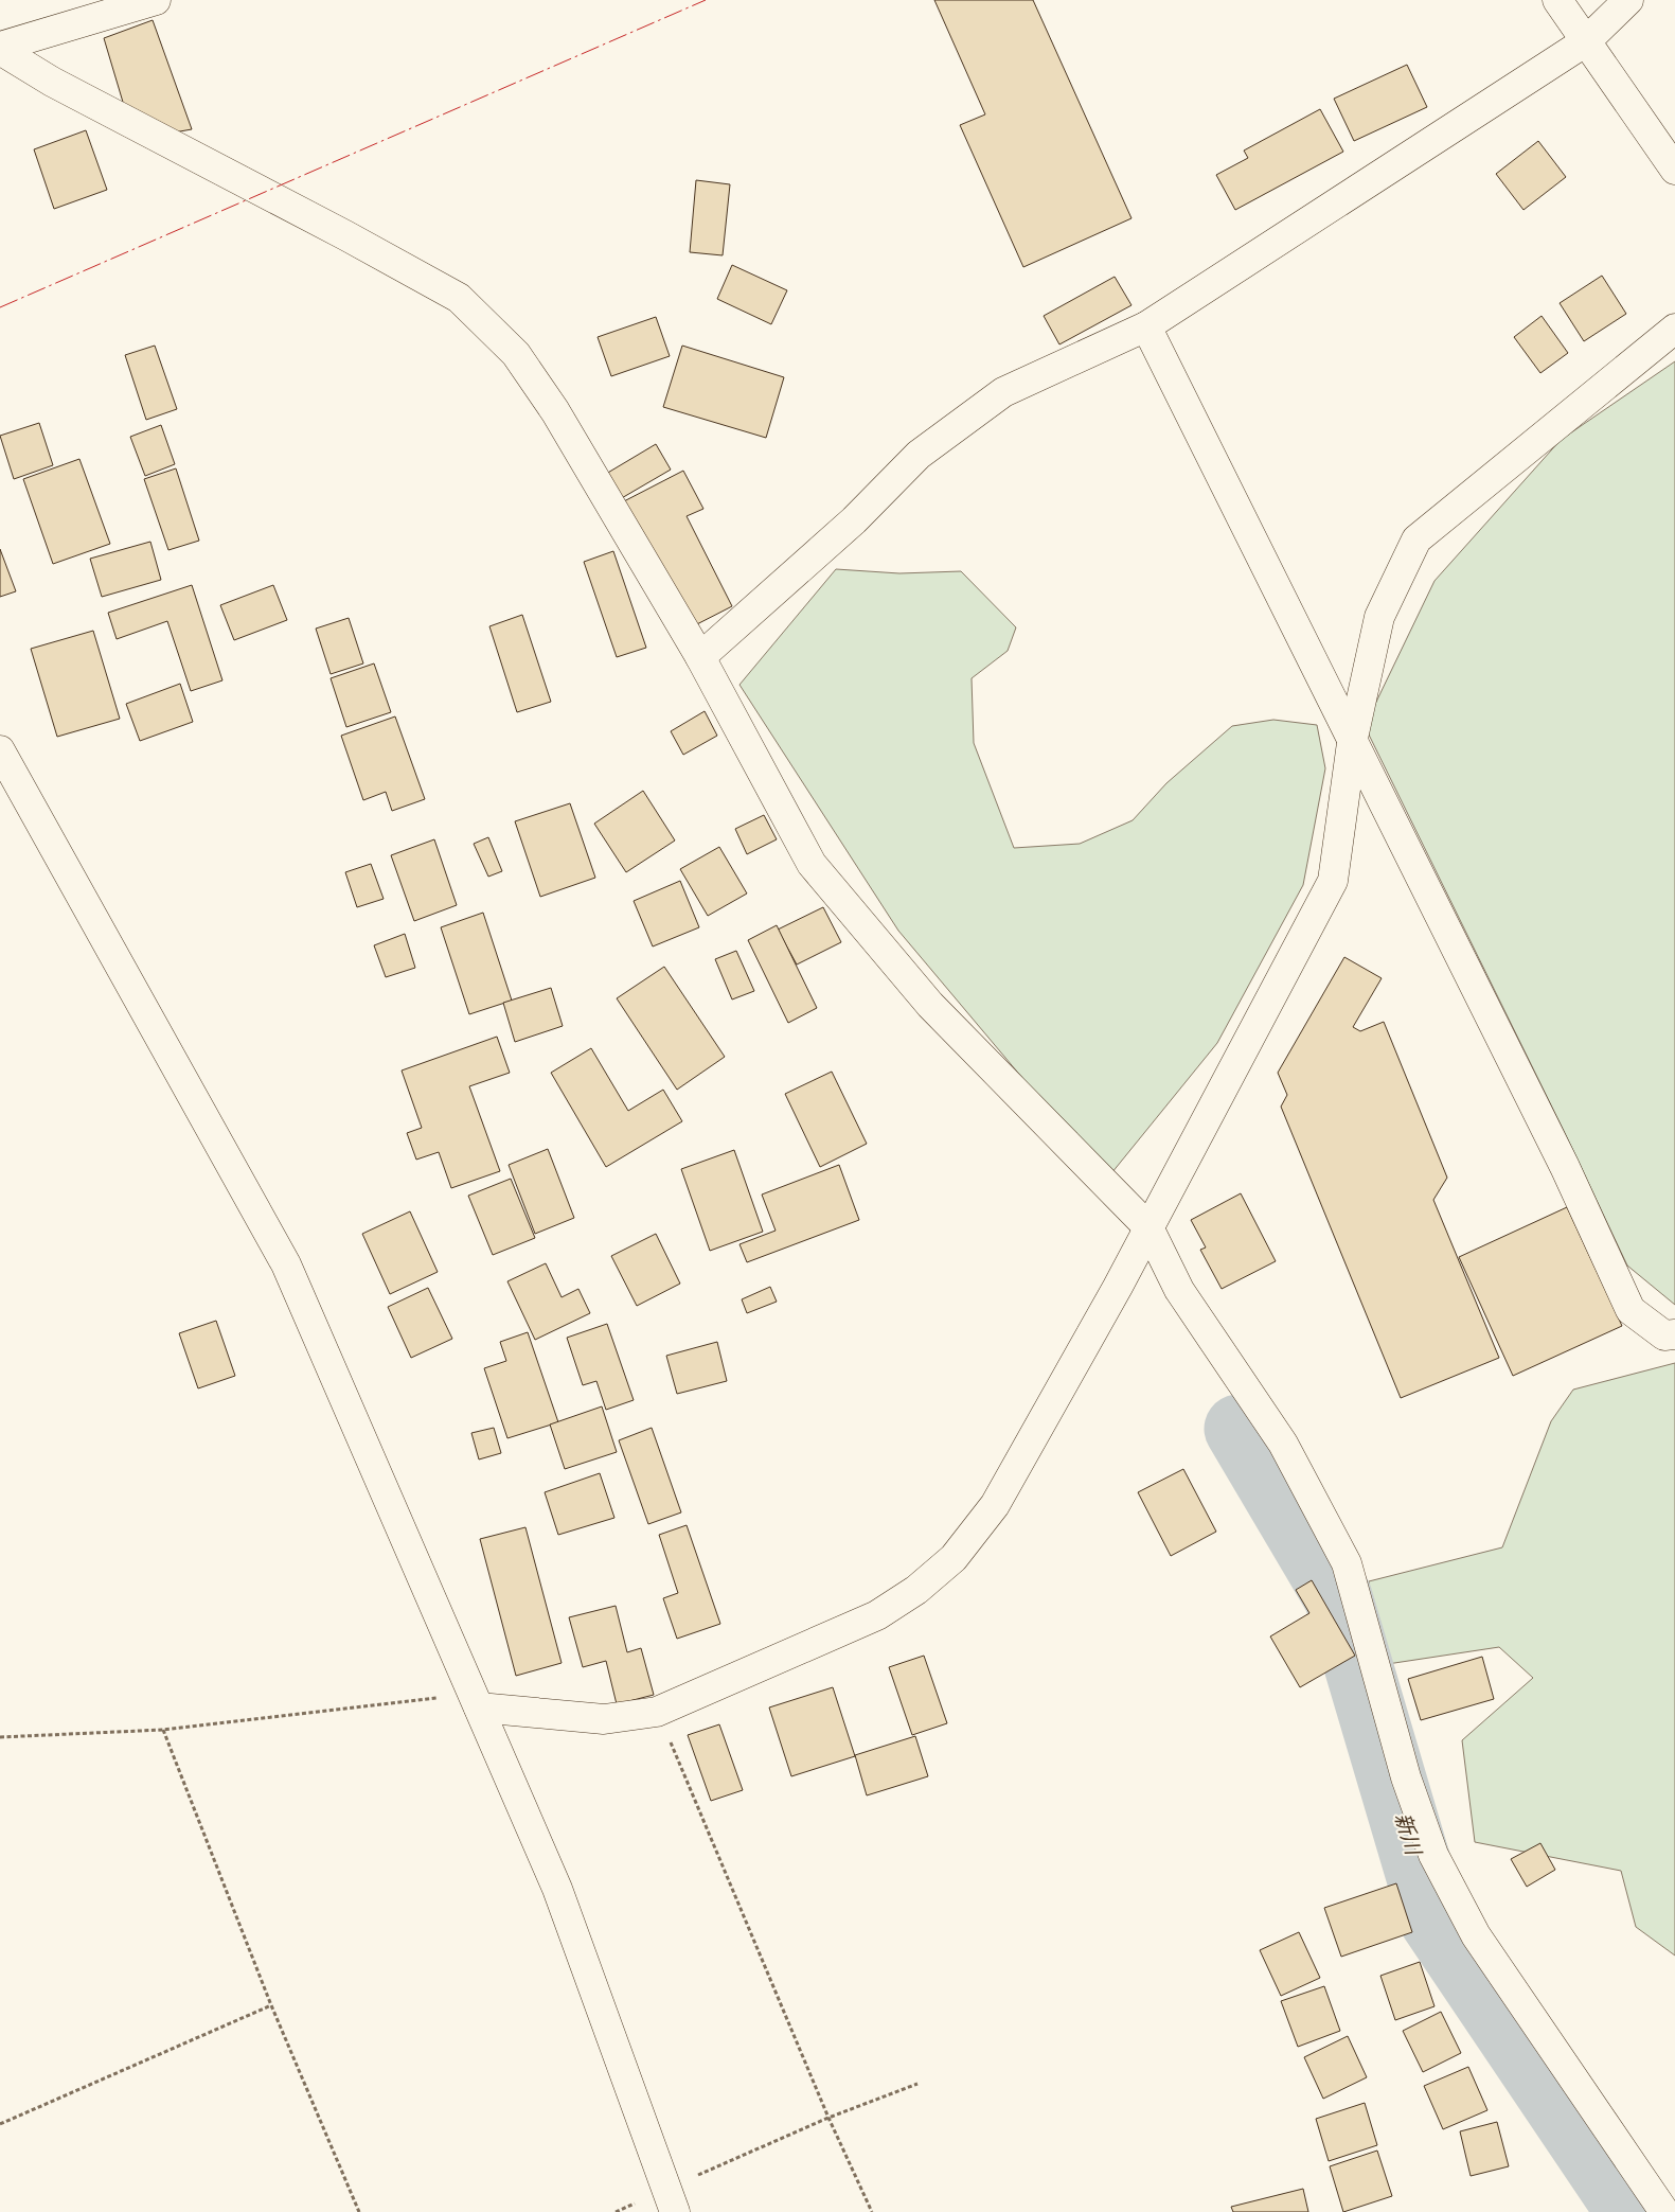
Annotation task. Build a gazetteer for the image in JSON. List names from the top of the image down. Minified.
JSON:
{"water":["新川"]}
